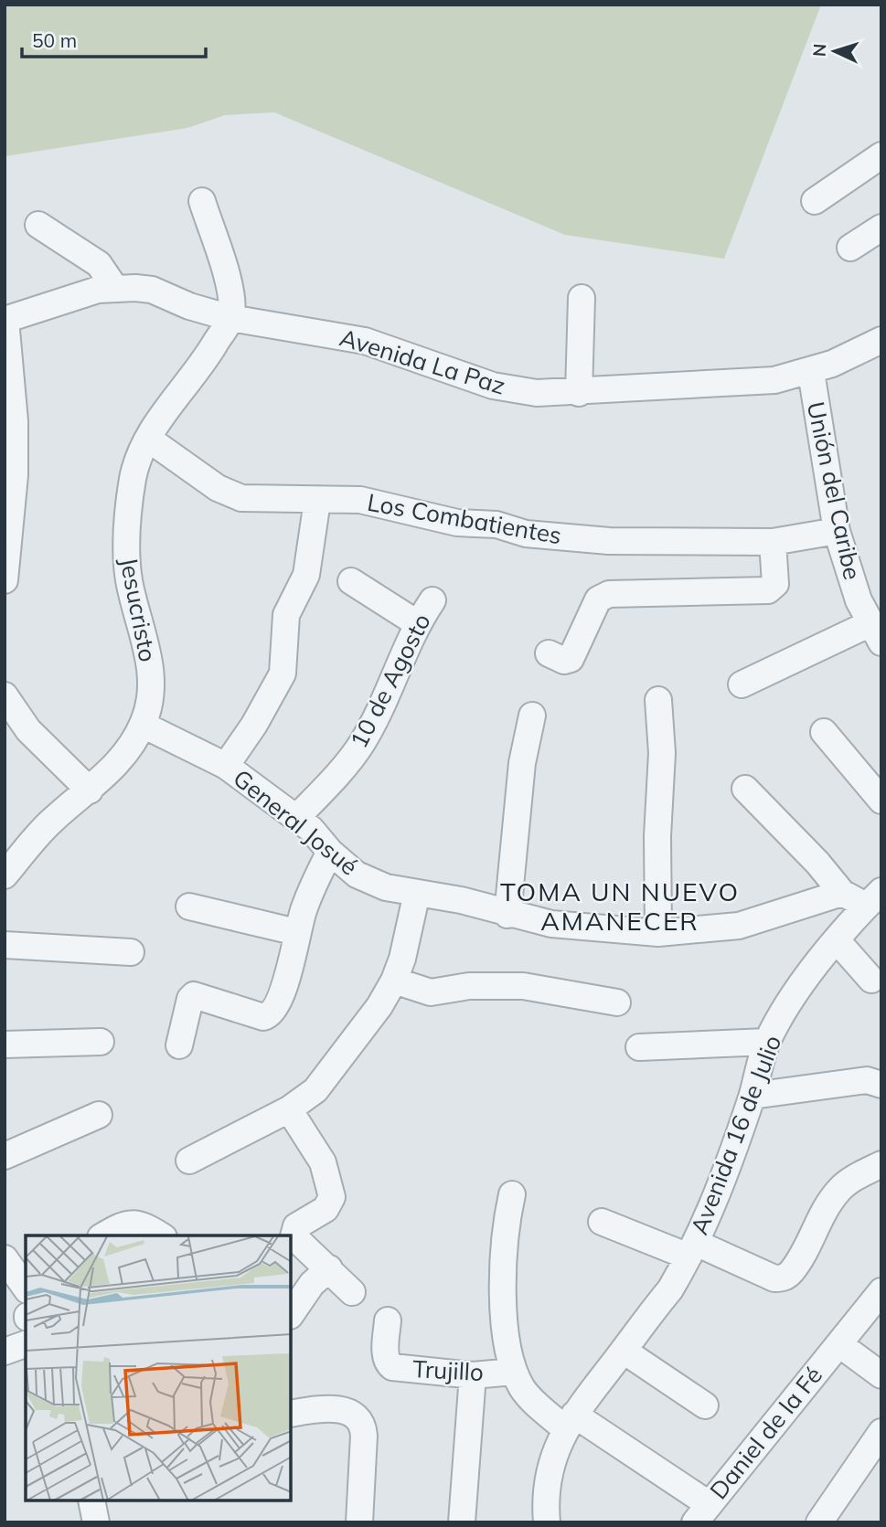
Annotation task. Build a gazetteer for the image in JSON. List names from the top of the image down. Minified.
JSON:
{"streets":{"street":["Avenida La Paz","Unión del Caribe","Los Combatientes","Jesucristo","10 de Agosto","General Josué","Avenida 16 de Julio","Trujillo","Daniel de la Fé"]},"crossings":[["Avenida La Paz","Unión del Caribe"],["Avenida La Paz","Jesucristo"],["Unión del Caribe","Los Combatientes"],["Los Combatientes","Jesucristo"],["Jesucristo","General Josué"],["10 de Agosto","General Josué"]],"districts":["TOMA UN NUEVO AMANECER"],"scale_bar":"50 m","north":"left"}
